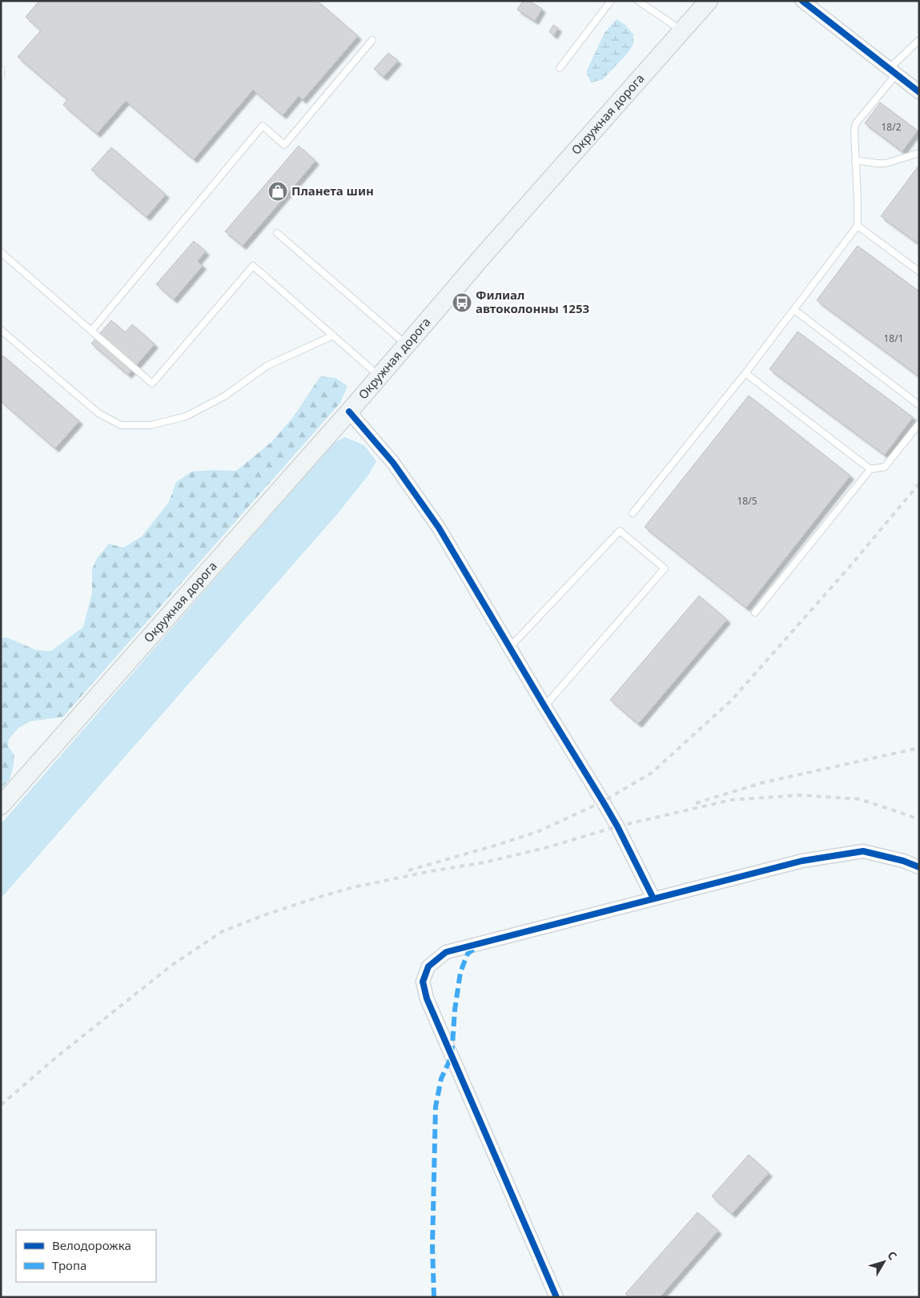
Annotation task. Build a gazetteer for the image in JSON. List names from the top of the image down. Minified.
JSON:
{"streets":{"main road":["Окружная дорога"]},"places":{"shop":["Планета шин"],"bus stop":["Филиал автоколонны 1253"]},"house_numbers":["18/2","18/1","18/5"],"legend":["Велодорожка","Тропа"],"north":"top right"}
